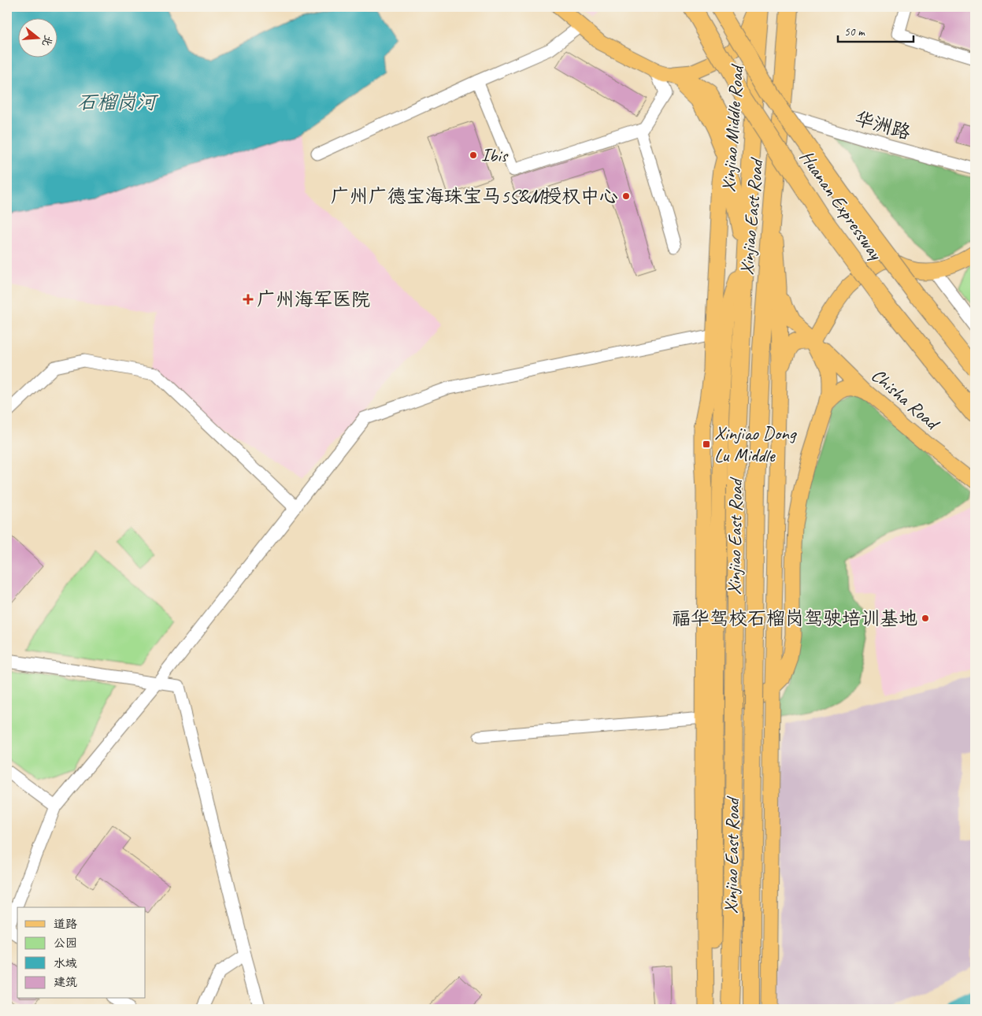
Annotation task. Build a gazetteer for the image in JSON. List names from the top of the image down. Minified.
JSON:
{"streets":{"highway":["Xinjiao Middle Road","Huanan Expressway","Xinjiao East Road"],"main road":["Chisha Road"],"street":["华洲路"]},"crossings":[["华洲路","Xinjiao East Road"],["Xinjiao Middle Road","Xinjiao East Road"]],"water":["石榴岗河"],"places":{"other":["Ibis","广州广德宝海珠宝马5S&M授权中心","福华驾校石榴岗驾驶培训基地"],"health":["广州海军医院"],"transit":["Xinjiao Dong Lu Middle"]},"legend":["道路","公园","水域","建筑"],"scale_bar":"50 m","north":"right"}
